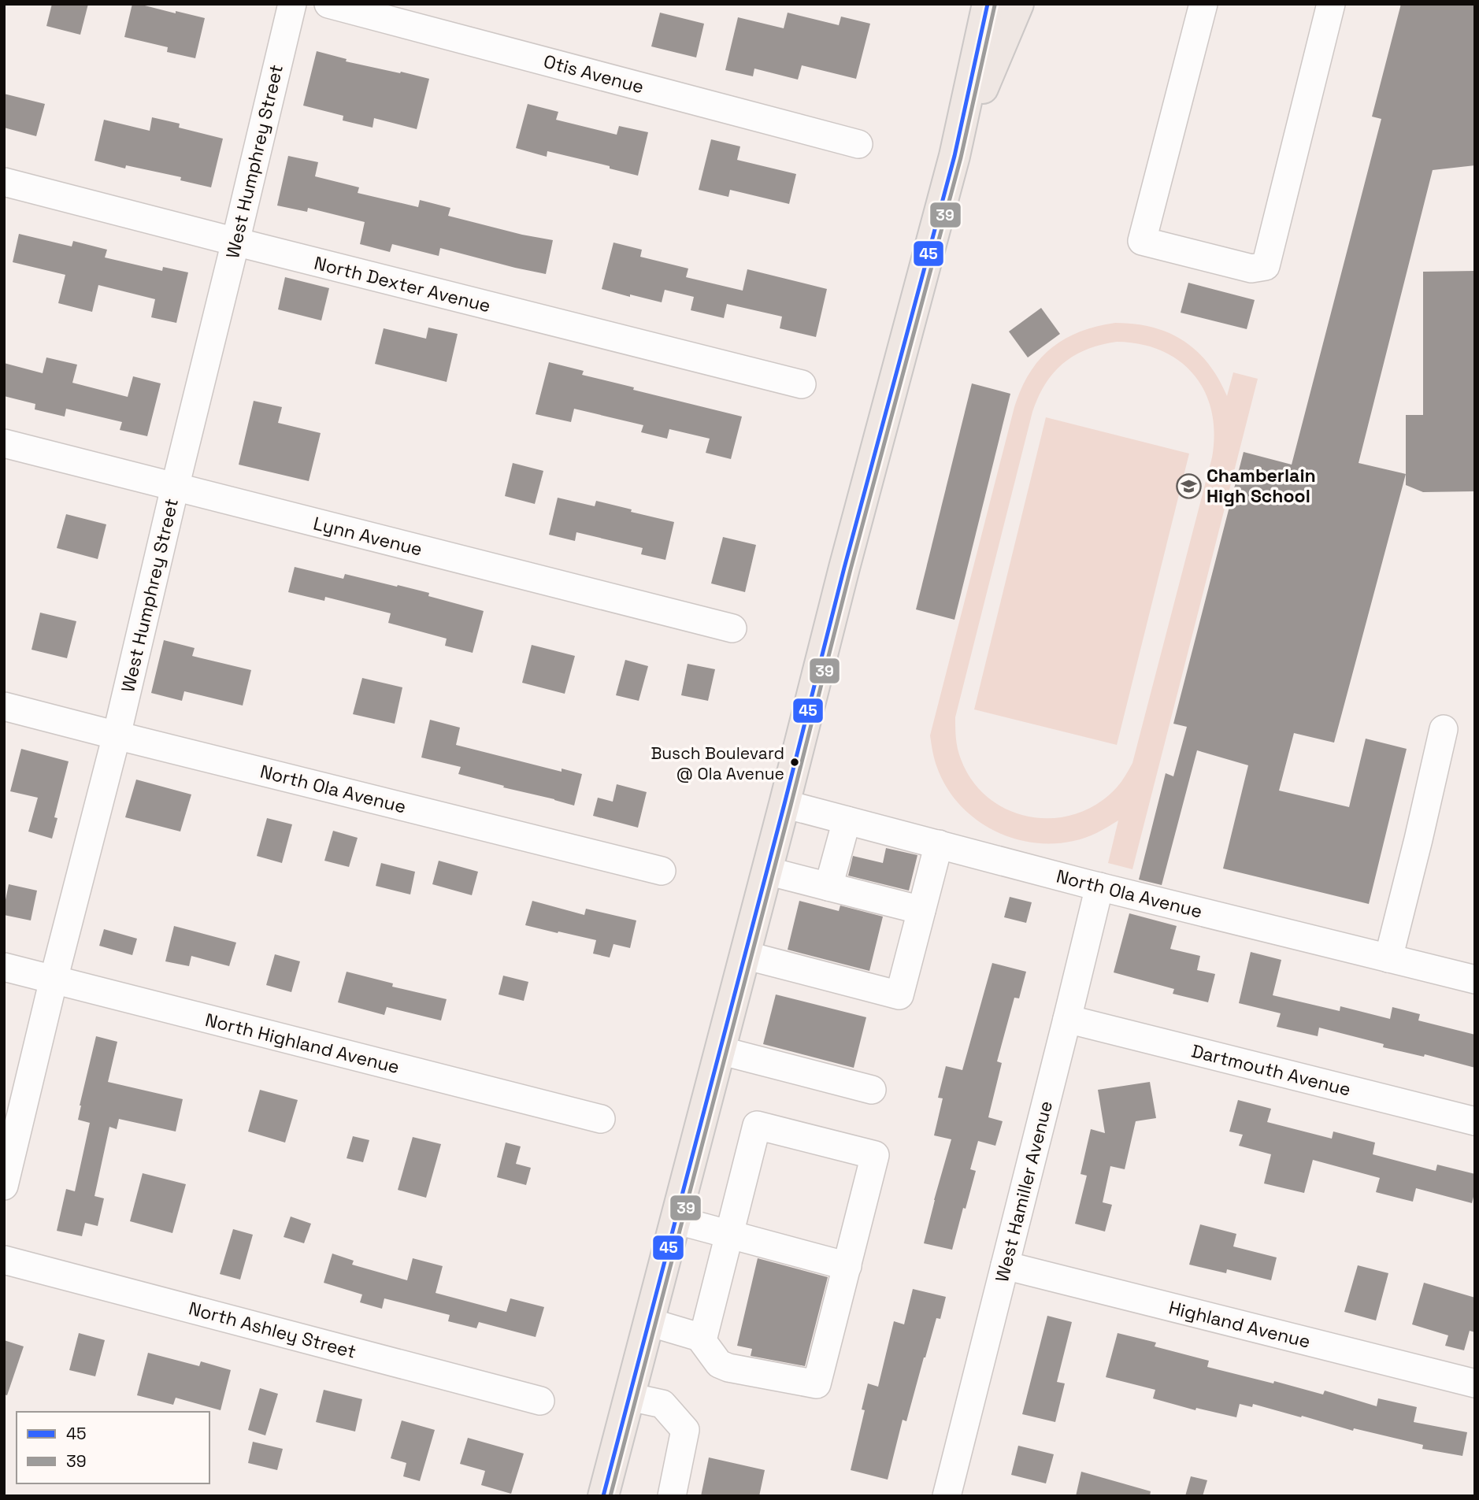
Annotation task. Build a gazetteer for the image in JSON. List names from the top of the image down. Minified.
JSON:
{"streets":{"street":["Otis Avenue","West Humphrey Street","North Dexter Avenue","Lynn Avenue","North Ola Avenue","North Highland Avenue","Dartmouth Avenue","West Hamiller Avenue","Highland Avenue","North Ashley Street"]},"crossings":[["West Humphrey Street","North Dexter Avenue"],["West Humphrey Street","Lynn Avenue"],["West Humphrey Street","North Ola Avenue"],["West Humphrey Street","North Highland Avenue"],["North Ola Avenue","West Hamiller Avenue"],["Dartmouth Avenue","West Hamiller Avenue"],["West Hamiller Avenue","Highland Avenue"]],"places":{"school or university":["Chamberlain High School"],"other":["Busch Boulevard @ Ola Avenue"]},"lines":["transit line 45","transit line 39"],"legend":["45","39"]}
